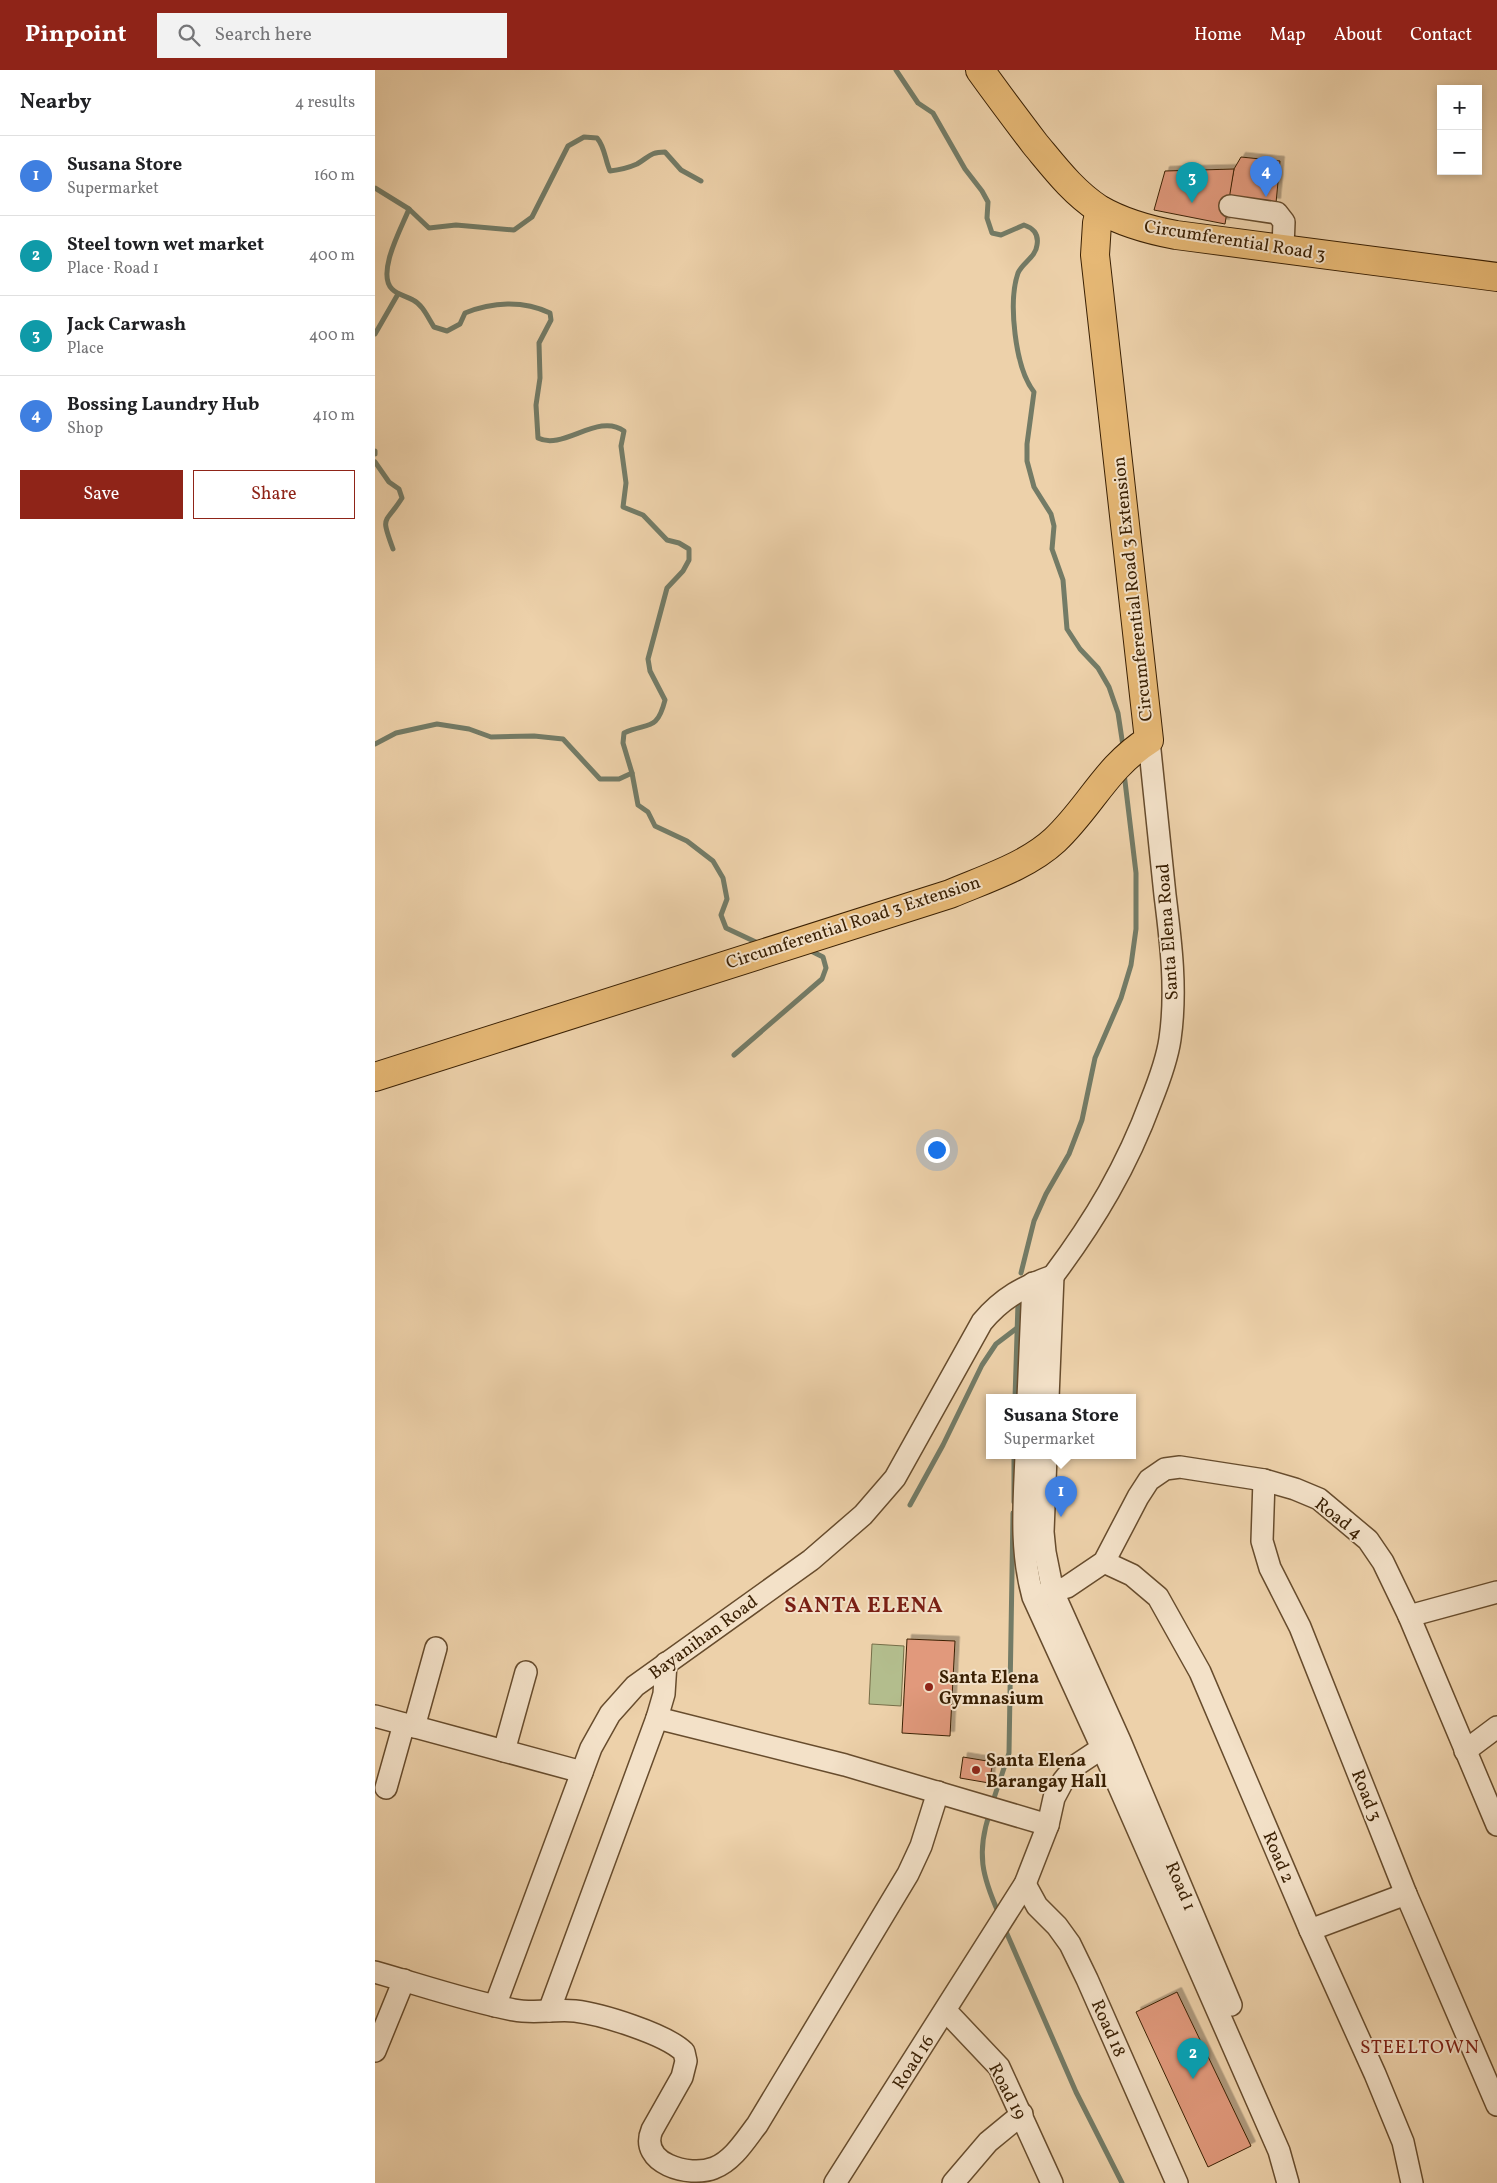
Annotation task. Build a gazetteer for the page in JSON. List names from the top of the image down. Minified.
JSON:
{"streets":{"main road":["Circumferential Road 3","Circumferential Road 3 Extension"],"street":["Santa Elena Road","Road 4","Bayanihan Road","Road 3","Road 2","Road 1","Road 18","Road 16","Road 19"]},"crossings":[["Circumferential Road 3","Circumferential Road 3 Extension"],["Circumferential Road 3 Extension","Santa Elena Road"],["Santa Elena Road","Bayanihan Road"],["Road 4","Road 3"],["Road 4","Road 2"],["Road 4","Road 1"],["Road 1","Road 16"],["Road 18","Road 16"],["Road 16","Road 19"]],"districts":["SANTA ELENA","STEELTOWN"],"places":["Santa Elena Gymnasium","Santa Elena Barangay Hall"],"page":{"header":"Pinpoint","search":"Search here","nav":["Home","Map","About","Contact"],"heading":["Nearby","4 results"],"map_buttons":["+","−"],"list":[{"mark":"1","name":"Susana Store","note":"Supermarket","value":"160 m"},{"mark":"2","name":"Steel town wet market","note":"Place · Road 1","value":"400 m"},{"mark":"3","name":"Jack Carwash","note":"Place","value":"400 m"},{"mark":"4","name":"Bossing Laundry Hub","note":"Shop","value":"410 m"}],"pins":["4","3","1","2"],"buttons":["Save","Share"],"popup":["Susana Store","Supermarket"]}}
